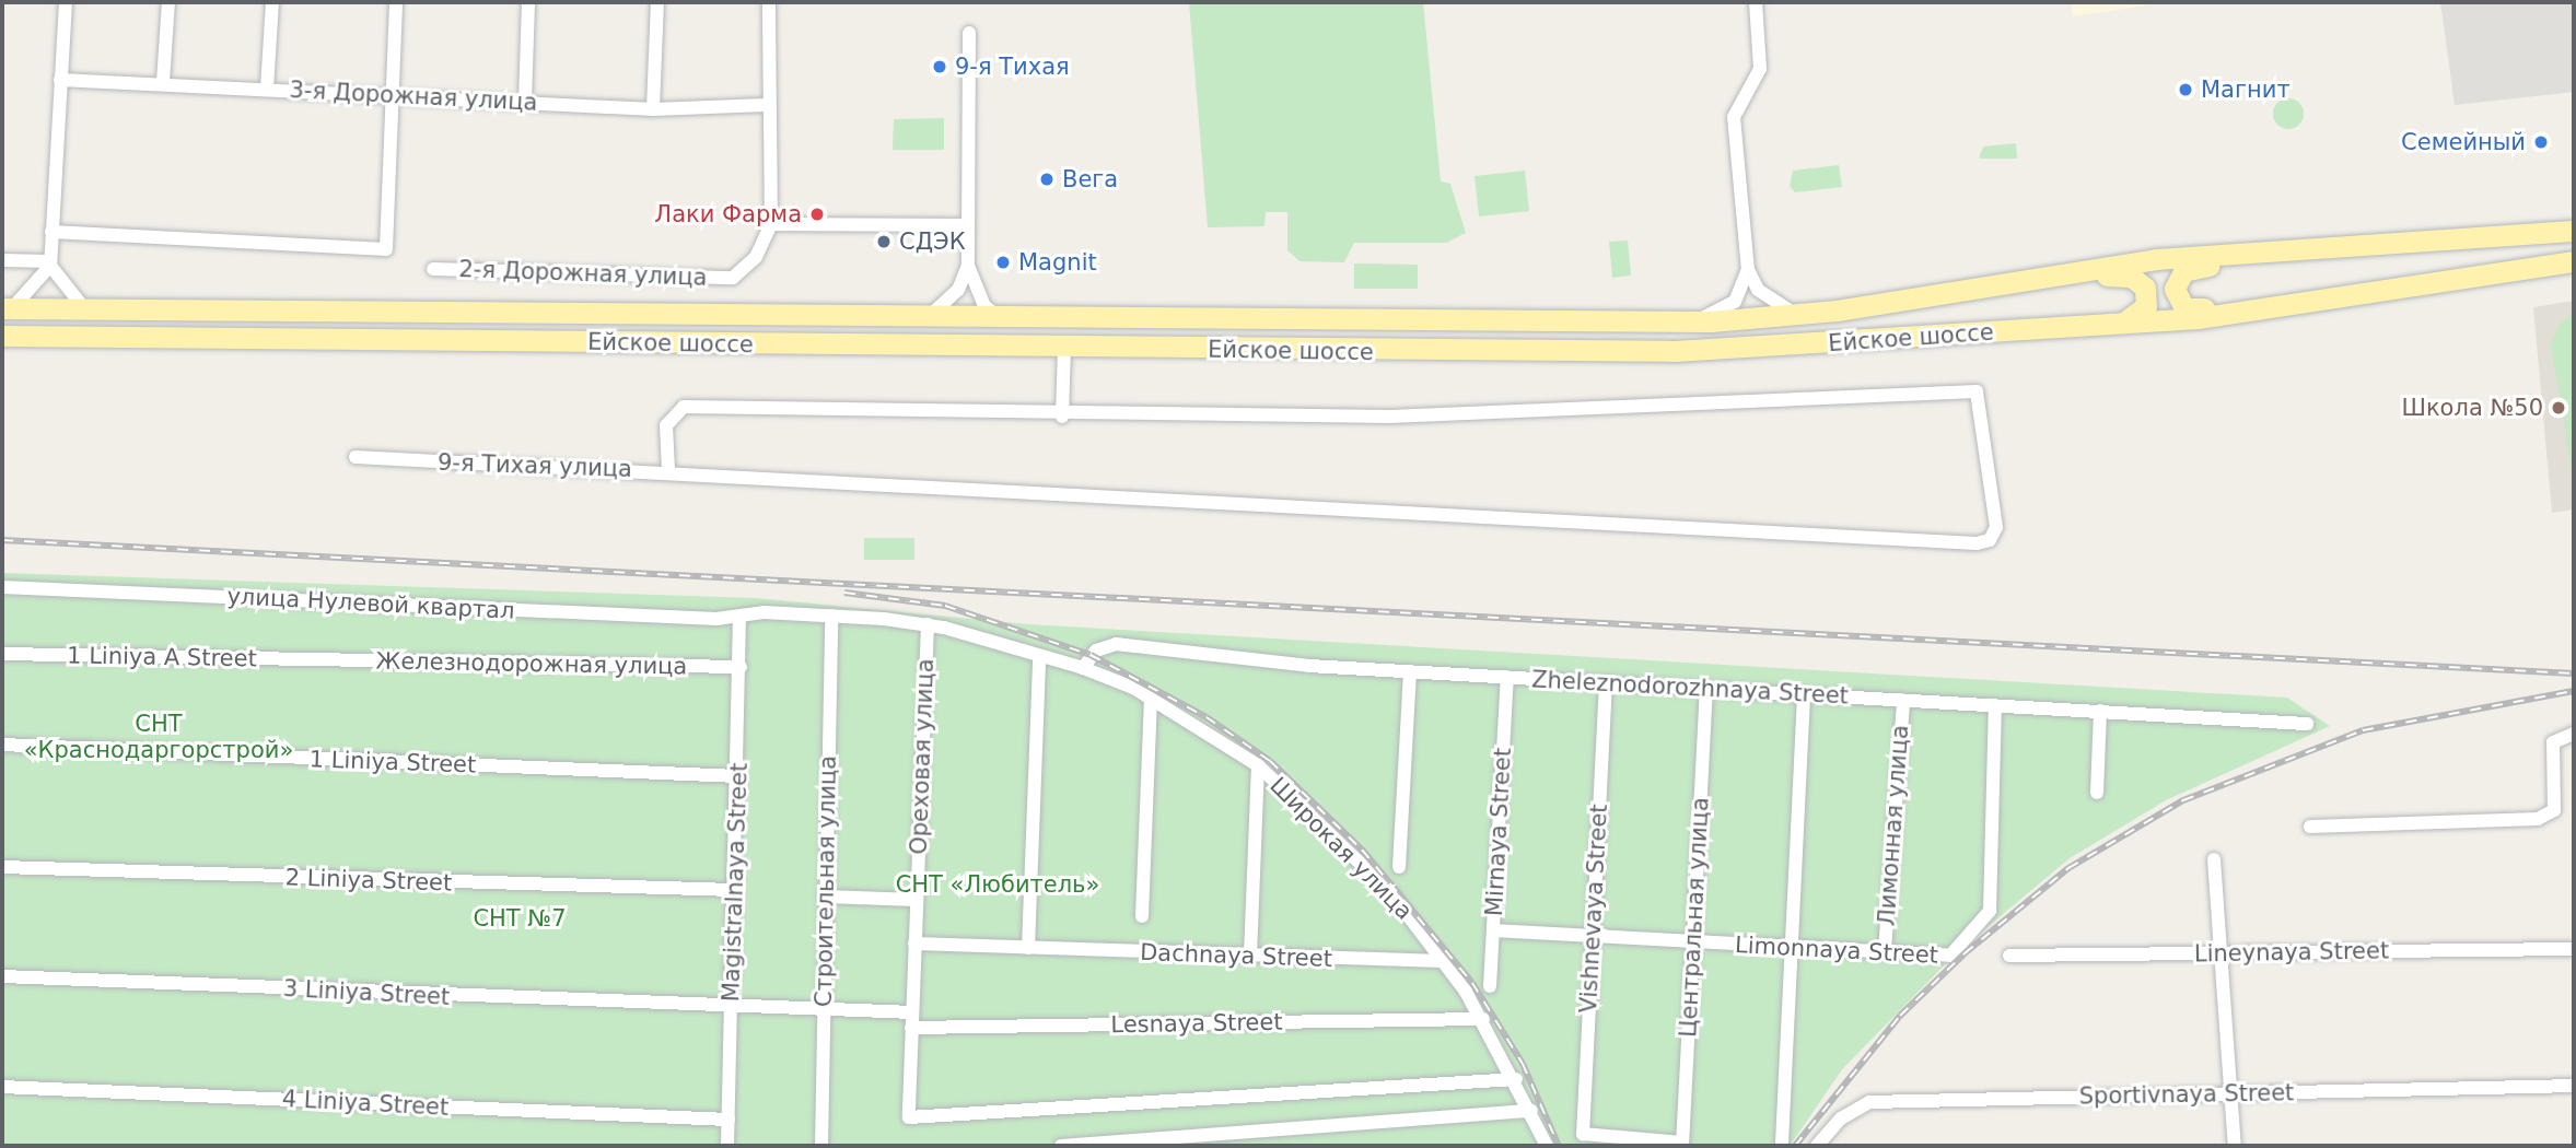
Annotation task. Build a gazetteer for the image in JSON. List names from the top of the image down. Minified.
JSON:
{"streets":{"main road":["Ейское шоссе"],"street":["3-я Дорожная улица","2-я Дорожная улица","9-я Тихая улица","улица Нулевой квартал","1 Liniya A Street","Железнодорожная улица","Zheleznodorozhnaya Street","Ореховая улица","1 Liniya Street","Лимонная улица","Mirnaya Street","Широкая улица","2 Liniya Street","Строительная улица","Magistralnaya Street","Vishnevaya Street","Центральная улица","Limonnaya Street","Lineynaya Street","Dachnaya Street","3 Liniya Street","Lesnaya Street","Sportivnaya Street","4 Liniya Street"]},"crossings":[["улица Нулевой квартал","Широкая улица"],["улица Нулевой квартал","Magistralnaya Street"],["1 Liniya A Street","Железнодорожная улица"],["Железнодорожная улица","Magistralnaya Street"],["Zheleznodorozhnaya Street","Лимонная улица"],["Zheleznodorozhnaya Street","Mirnaya Street"],["Zheleznodorozhnaya Street","Широкая улица"],["Zheleznodorozhnaya Street","Vishnevaya Street"],["Zheleznodorozhnaya Street","Центральная улица"],["Zheleznodorozhnaya Street","Limonnaya Street"],["Ореховая улица","Широкая улица"],["Ореховая улица","Dachnaya Street"],["Ореховая улица","3 Liniya Street"],["Ореховая улица","Lesnaya Street"],["1 Liniya Street","Magistralnaya Street"],["Лимонная улица","Limonnaya Street"],["Mirnaya Street","Limonnaya Street"],["Широкая улица","Строительная улица"],["Широкая улица","Magistralnaya Street"],["Широкая улица","Dachnaya Street"],["Широкая улица","Lesnaya Street"],["2 Liniya Street","Magistralnaya Street"],["Строительная улица","3 Liniya Street"],["Magistralnaya Street","3 Liniya Street"],["Magistralnaya Street","4 Liniya Street"],["Vishnevaya Street","Центральная улица"],["Vishnevaya Street","Limonnaya Street"],["Центральная улица","Limonnaya Street"]],"parks":["СНТ «Краснодаргорстрой»","СНТ «Любитель»","СНТ №7"],"places":["9-я Тихая","Магнит","Семейный","Вега","Лаки Фарма","СДЭК","Magnit","Школа №50"]}
